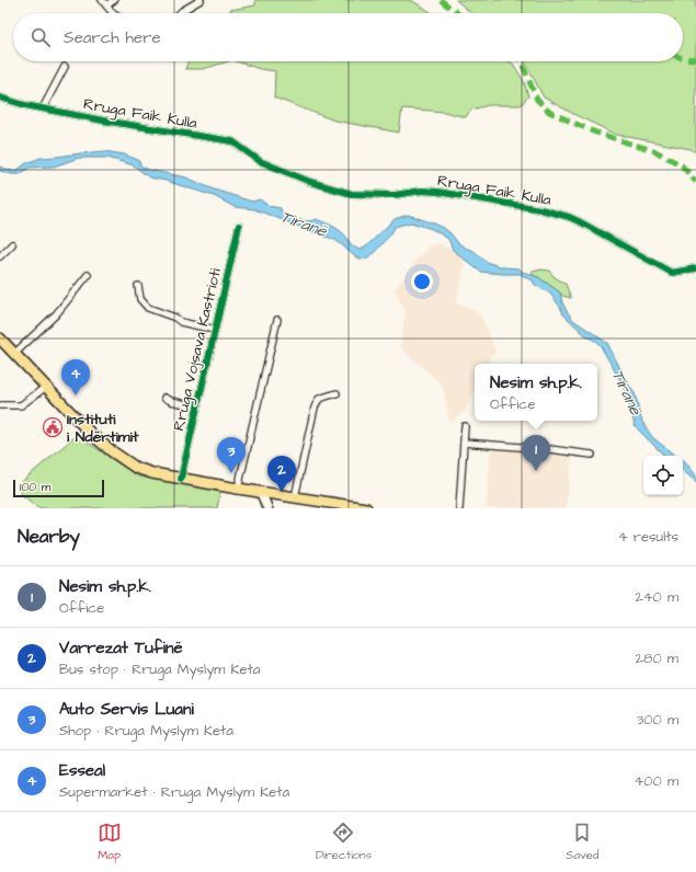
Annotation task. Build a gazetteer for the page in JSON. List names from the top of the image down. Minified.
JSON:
{"streets":{"street":["Rruga Faik Kulla","Rruga Vojsava Kastrioti"]},"water":["Tiranë"],"places":{"public building":["Instituti i Ndërtimit"]},"scale_bar":"100 m","page":{"search":"Search here","pins":["4","1","3","2"],"popup":["Nesim sh.p.k.","Office"],"scale":"100 m","heading":["Nearby","4 results"],"list":[{"mark":"1","name":"Nesim sh.p.k.","note":"Office","value":"240 m"},{"mark":"2","name":"Varrezat Tufinë","note":"Bus stop · Rruga Myslym Keta","value":"280 m"},{"mark":"3","name":"Auto Servis Luani","note":"Shop · Rruga Myslym Keta","value":"300 m"},{"mark":"4","name":"Esseal","note":"Supermarket · Rruga Myslym Keta","value":"400 m"}],"nav":["Map","Directions","Saved"]}}
